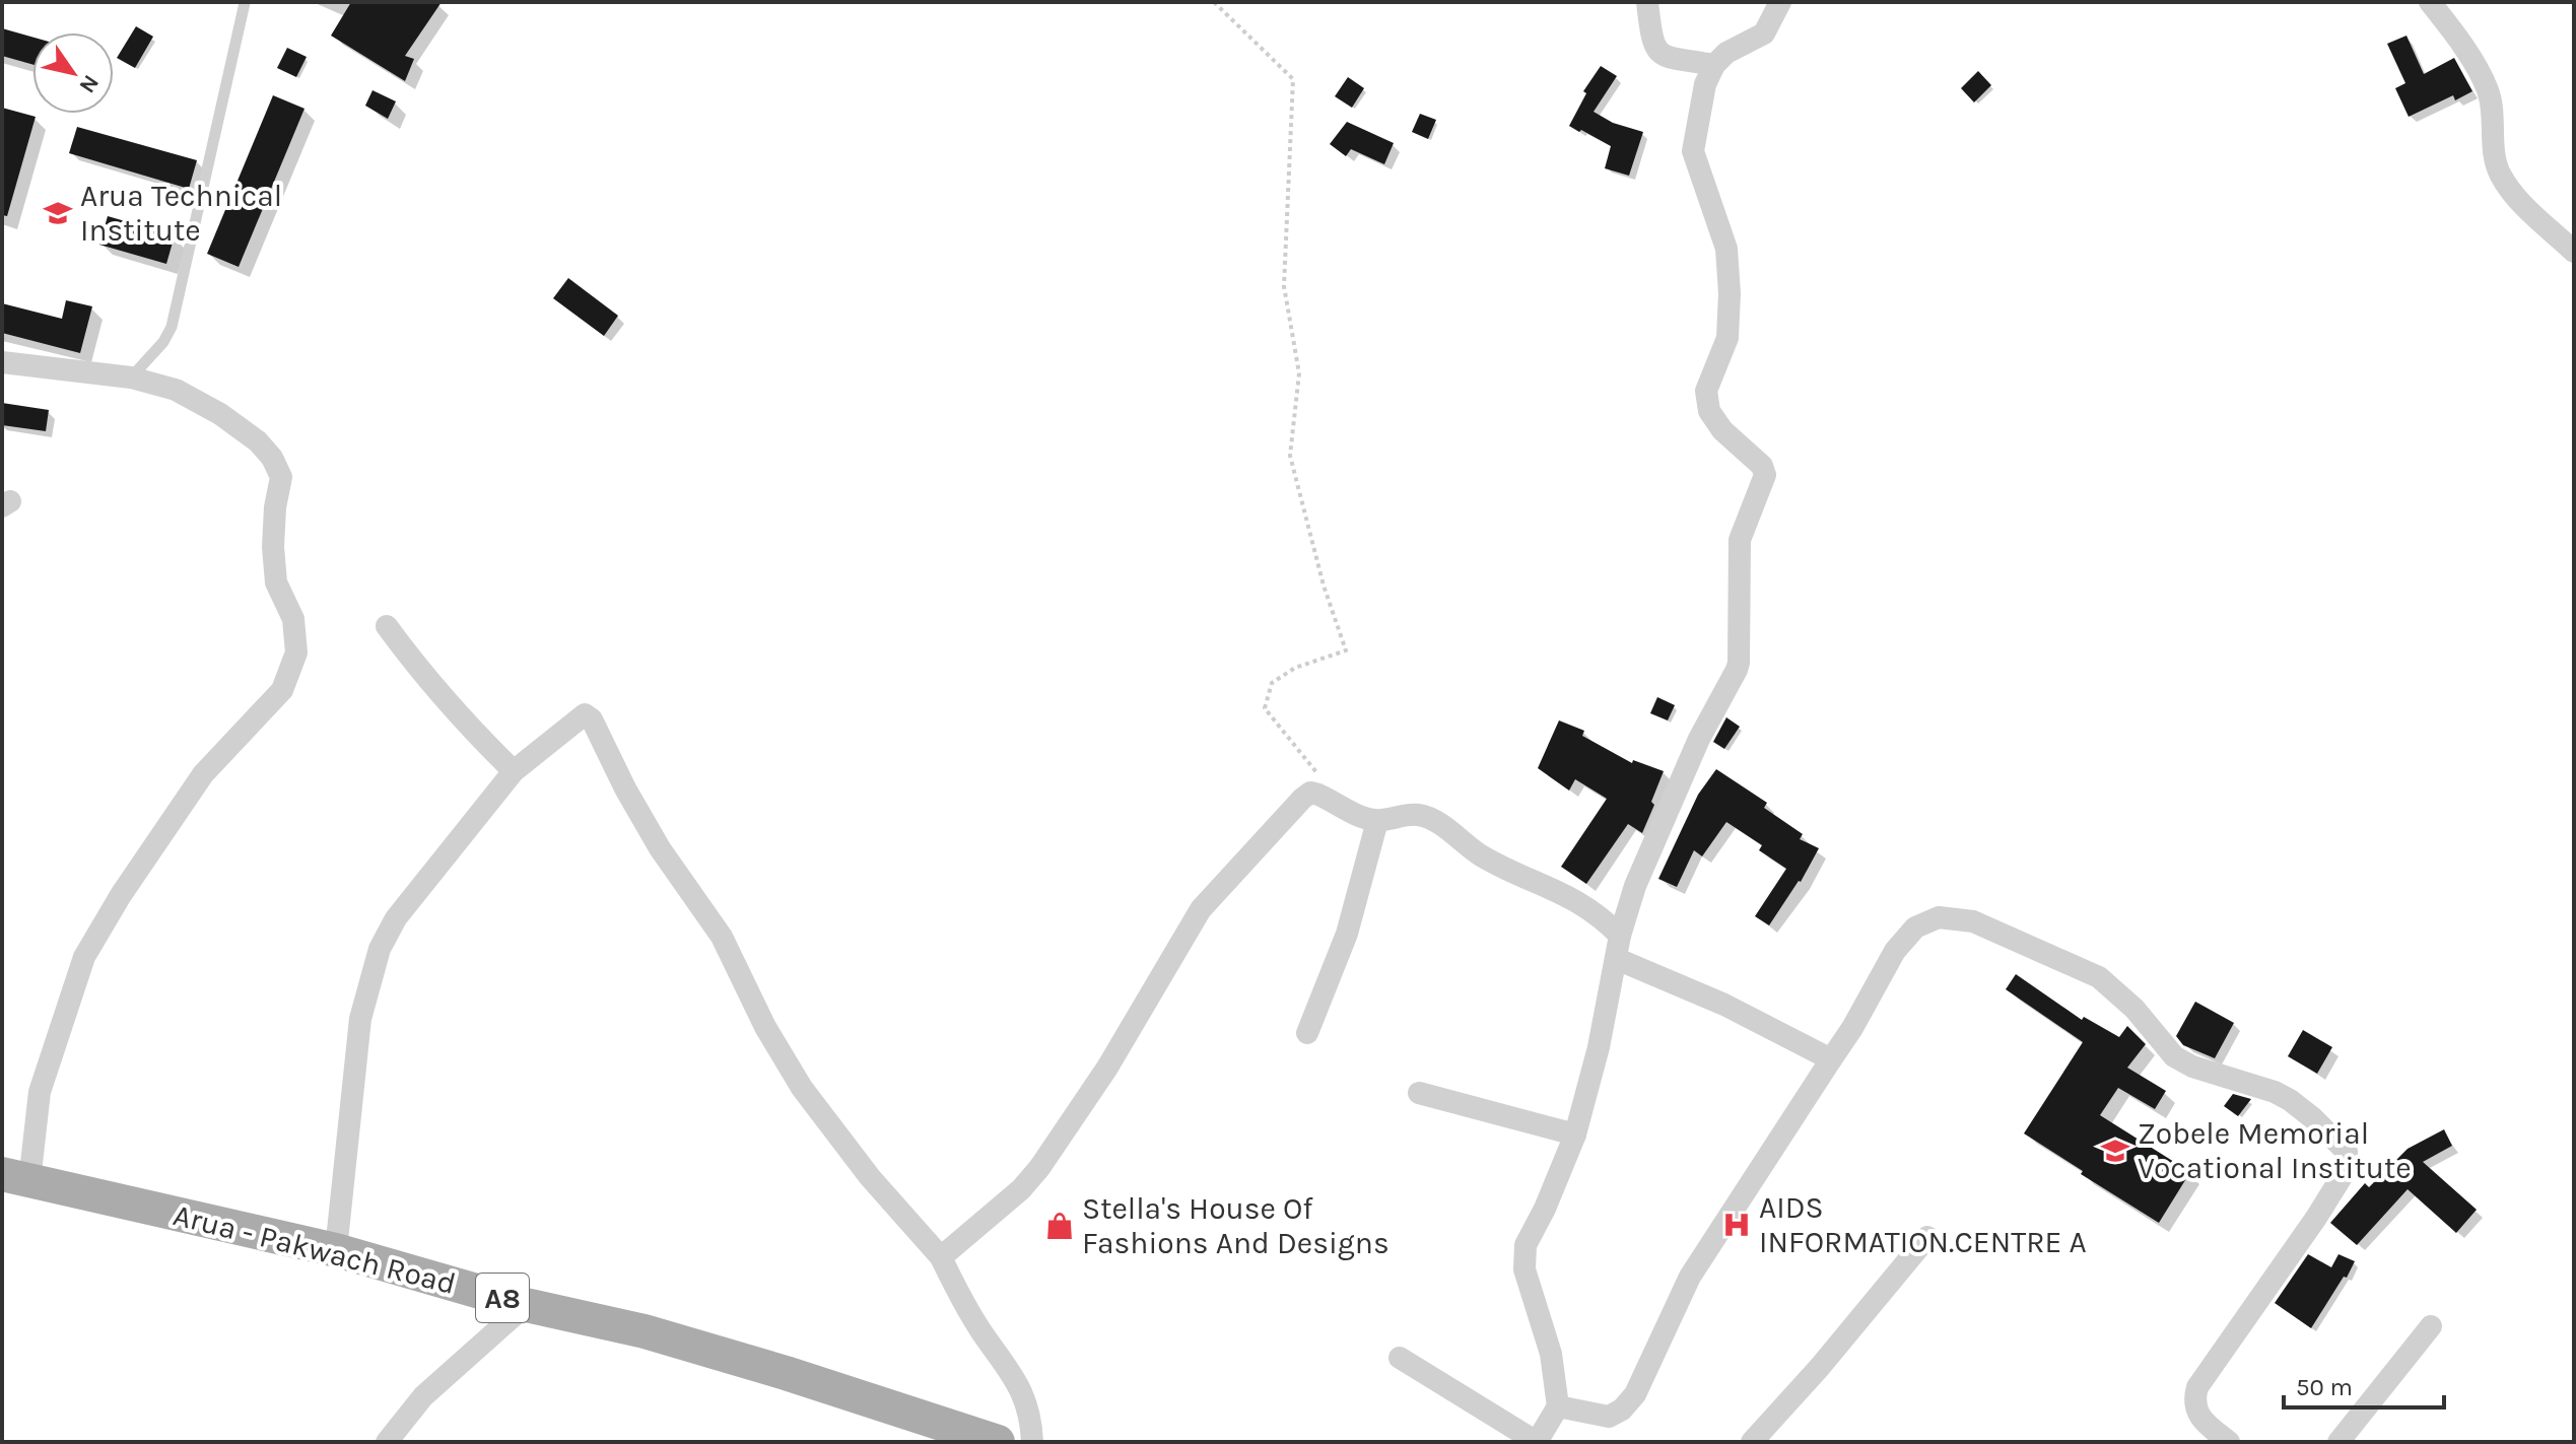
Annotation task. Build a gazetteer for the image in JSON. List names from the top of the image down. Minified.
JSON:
{"streets":{"main road":["Arua - Pakwach Road","A8"]},"places":{"school or university":["Arua Technical Institute","Zobele Memorial Vocational Institute"],"hospital":["AIDS INFORMATION.CENTRE A"],"shop":["Stella's House Of Fashions And Designs"]},"scale_bar":"50 m","north":"bottom right"}
